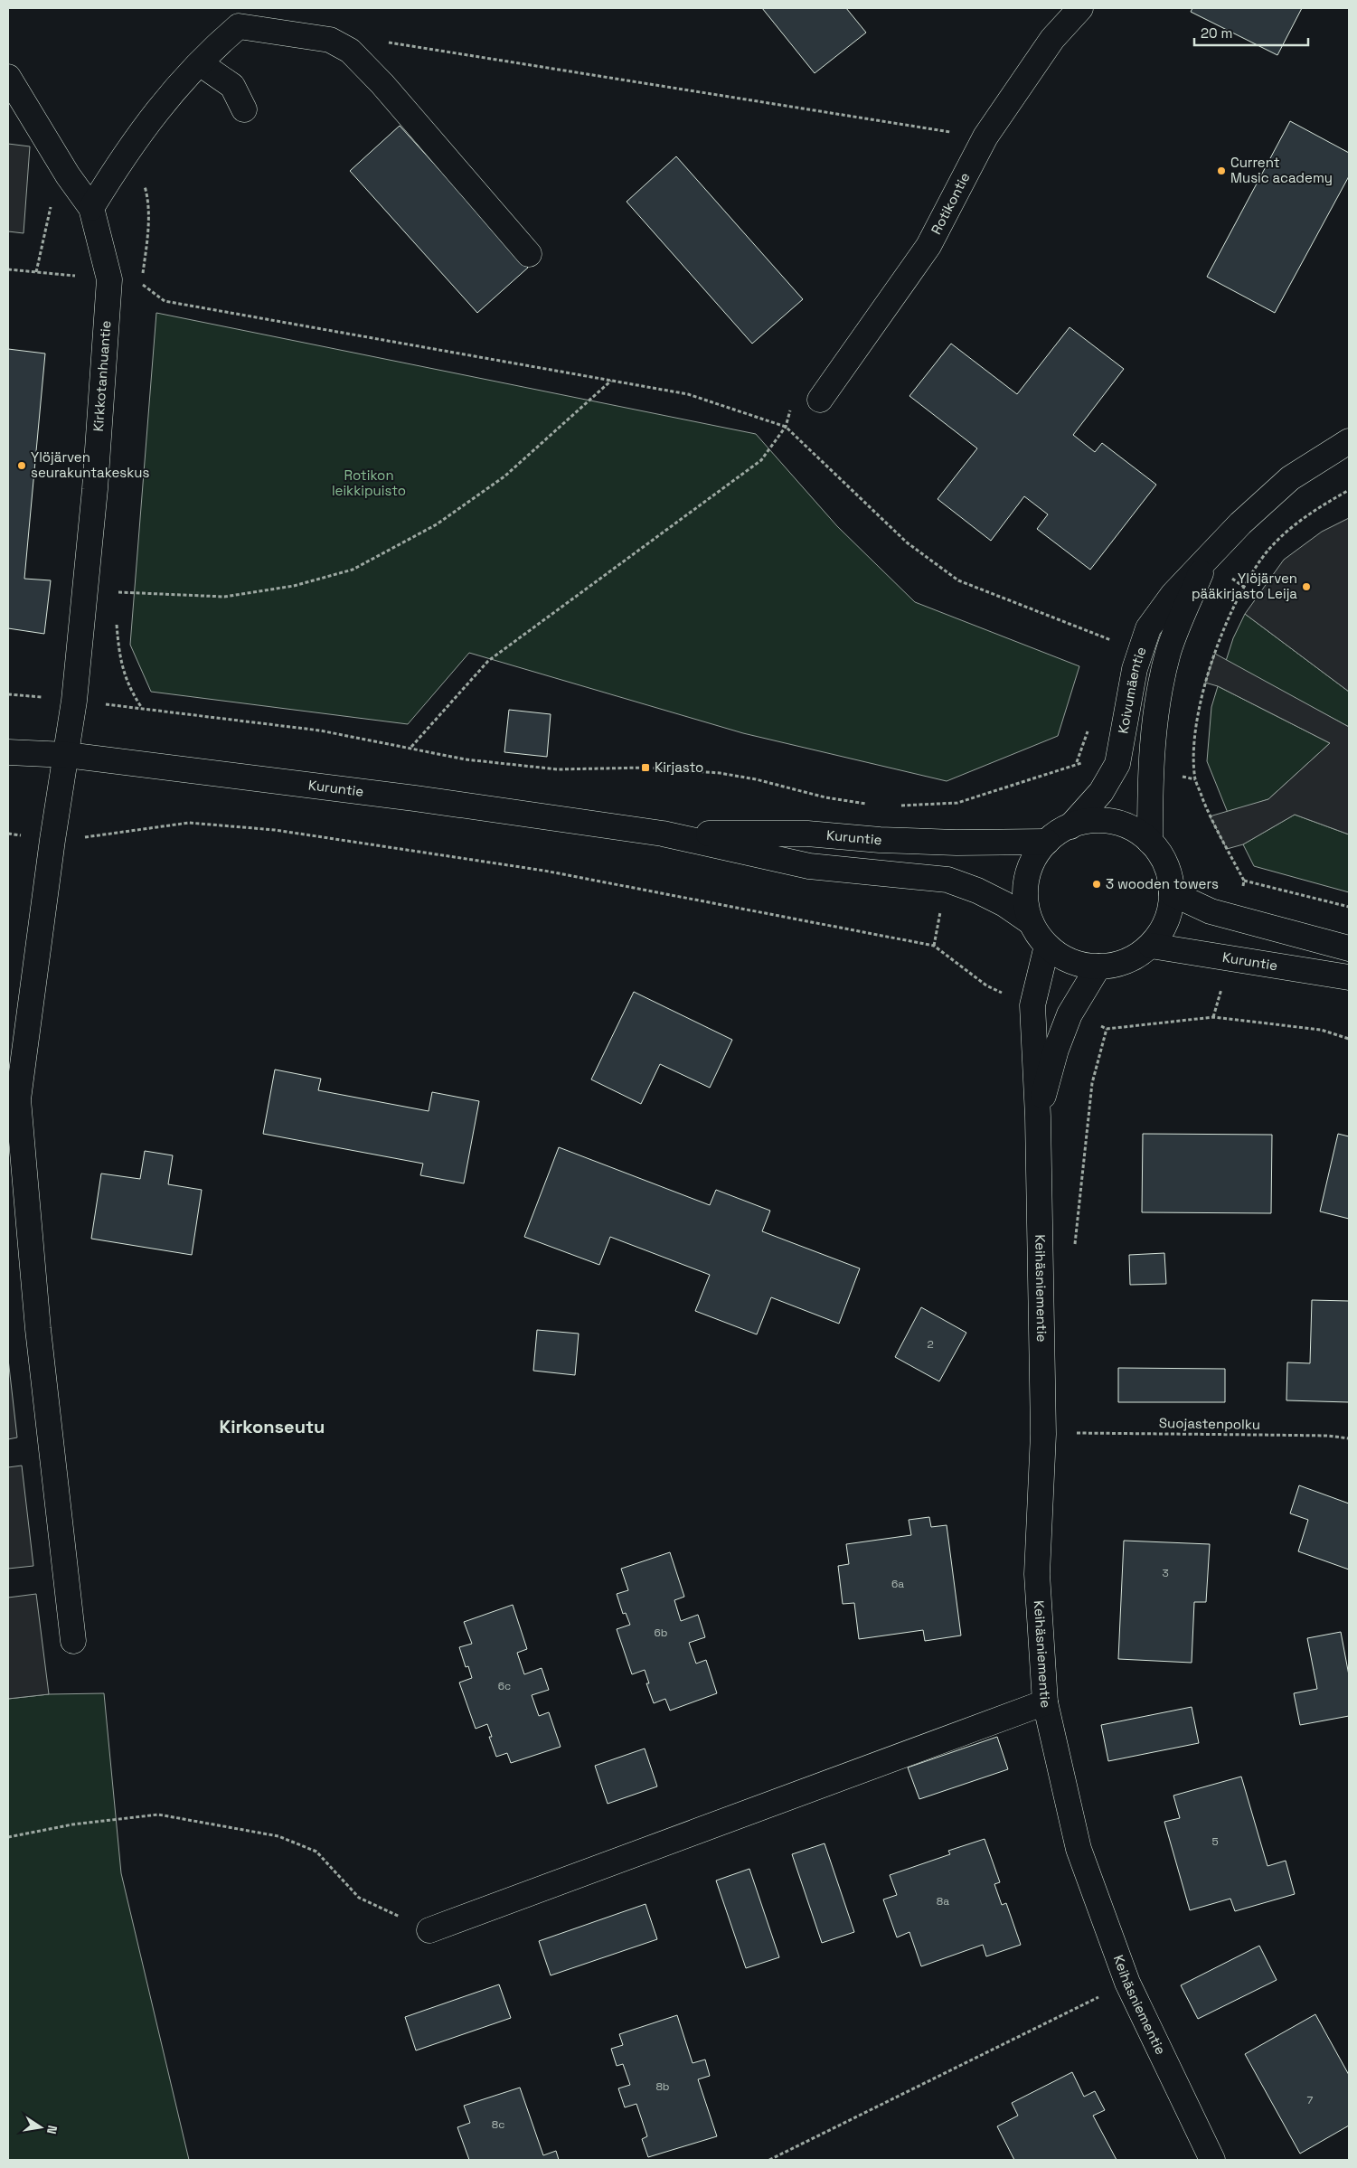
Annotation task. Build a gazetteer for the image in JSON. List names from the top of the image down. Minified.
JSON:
{"streets":{"street":["Rotikontie","Kirkkotanhuantie","Koivumäentie","Kuruntie","Keihäsniementie"],"path":["Suojastenpolku"]},"crossings":[["Kirkkotanhuantie","Kuruntie"],["Koivumäentie","Kuruntie"],["Koivumäentie","Keihäsniementie"],["Kuruntie","Keihäsniementie"]],"districts":["Kirkonseutu"],"parks":["Rotikon leikkipuisto"],"places":{"other":["Current Music academy","Ylöjärven seurakuntakeskus","Ylöjärven pääkirjasto Leija","3 wooden towers"],"transit":["Kirjasto"]},"house_numbers":["2","3","6a","6b","6c","5","8a","8b","7","8c"],"scale_bar":"20 m","north":"right"}
